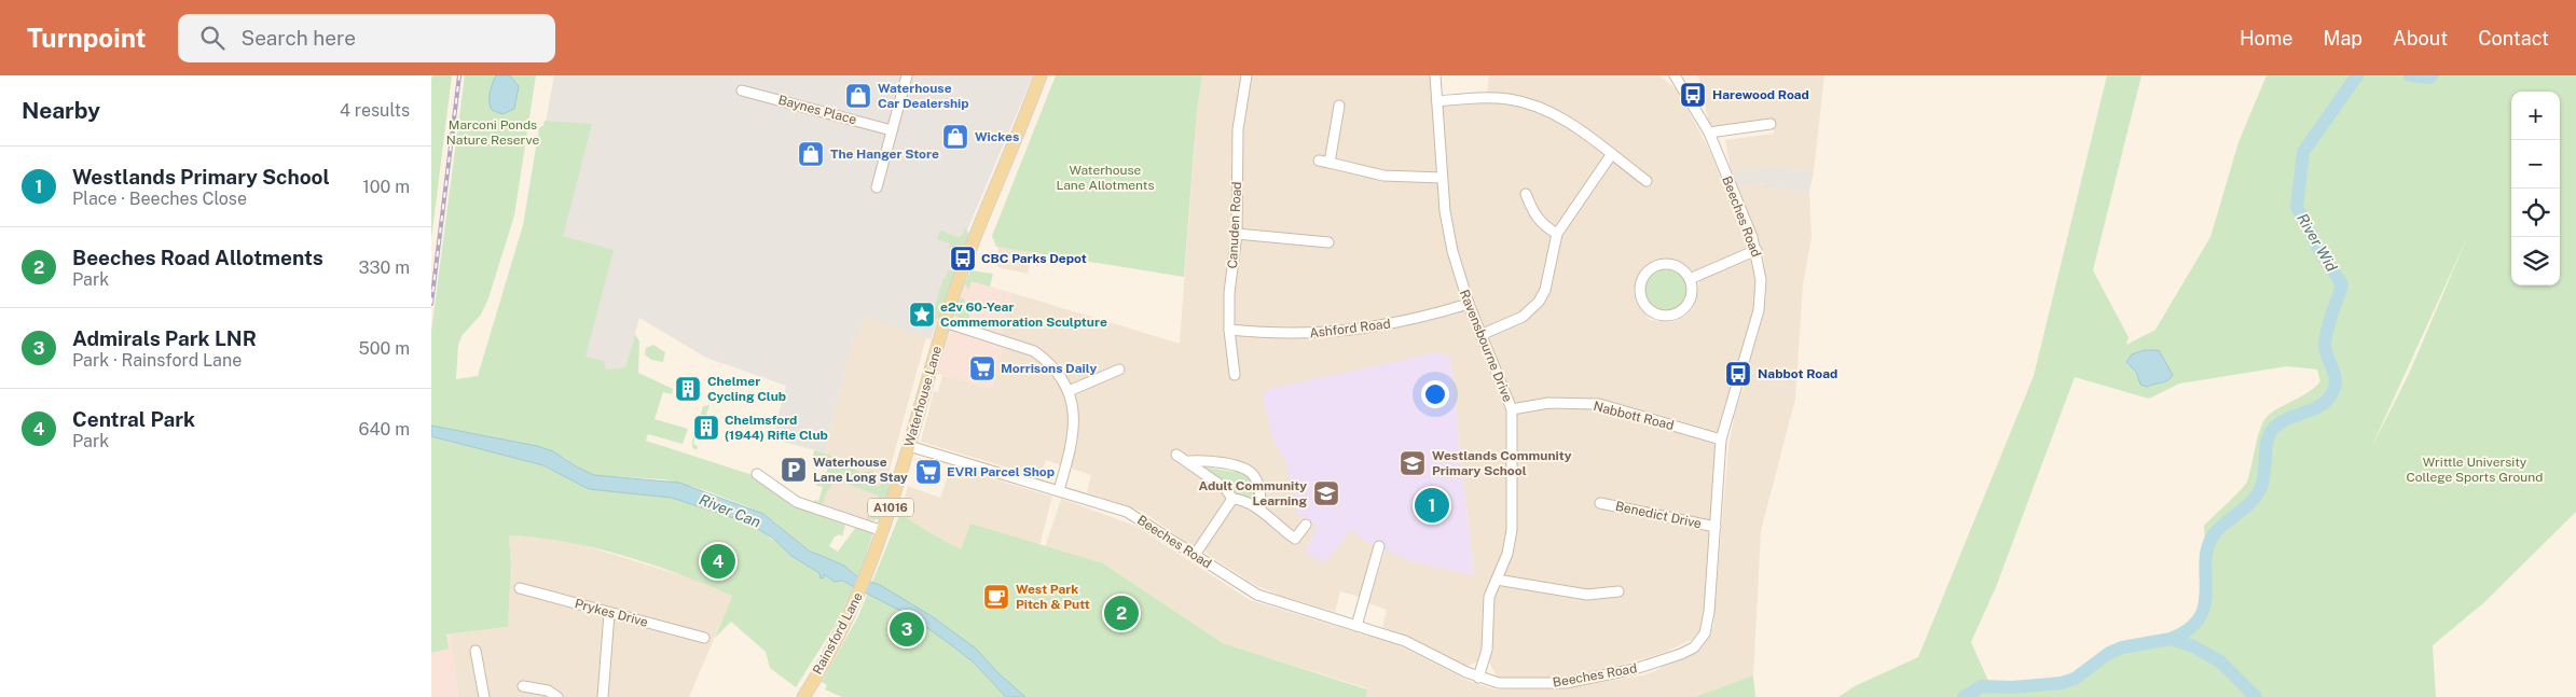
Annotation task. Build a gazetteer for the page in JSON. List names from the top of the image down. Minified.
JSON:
{"streets":{"main road":["Waterhouse Lane","A1016","Rainsford Lane"],"street":["Baynes Place","Beeches Road","Canuden Road","Ashford Road","Ravensbourne Drive","Nabbott Road","Benedict Drive","Prykes Drive"]},"crossings":[["Beeches Road","Ravensbourne Drive"],["Beeches Road","Waterhouse Lane"],["Beeches Road","Nabbott Road"],["Beeches Road","Benedict Drive"],["Canuden Road","Ashford Road"],["Ashford Road","Ravensbourne Drive"],["Ravensbourne Drive","Nabbott Road"],["Waterhouse Lane","Rainsford Lane"]],"water":["River Wid","River Can"],"parks":["Marconi Ponds Nature Reserve","Waterhouse Lane Allotments","Writtle University College Sports Ground"],"places":{"bus stop":["Harewood Road","CBC Parks Depot","Nabbot Road"],"shop":["Waterhouse Car Dealership","Wickes","The Hanger Store"],"place":["e2v 60-Year Commemoration Sculpture"],"supermarket":["Morrisons Daily","EVRI Parcel Shop"],"building":["Chelmer Cycling Club","Chelmsford (1944) Rifle Club"],"school or university":["Westlands Community Primary School","Adult Community Learning"],"parking":["Waterhouse Lane Long Stay"],"cafe":["West Park Pitch & Putt"]},"page":{"header":"Turnpoint","search":"Search here","nav":["Home","Map","About","Contact"],"heading":["Nearby","4 results"],"map_buttons":["+","−"],"list":[{"mark":"1","name":"Westlands Primary School","note":"Place · Beeches Close","value":"100 m"},{"mark":"2","name":"Beeches Road Allotments","note":"Park","value":"330 m"},{"mark":"3","name":"Admirals Park LNR","note":"Park · Rainsford Lane","value":"500 m"},{"mark":"4","name":"Central Park","note":"Park","value":"640 m"}],"pins":["1","4","2","3"]}}
